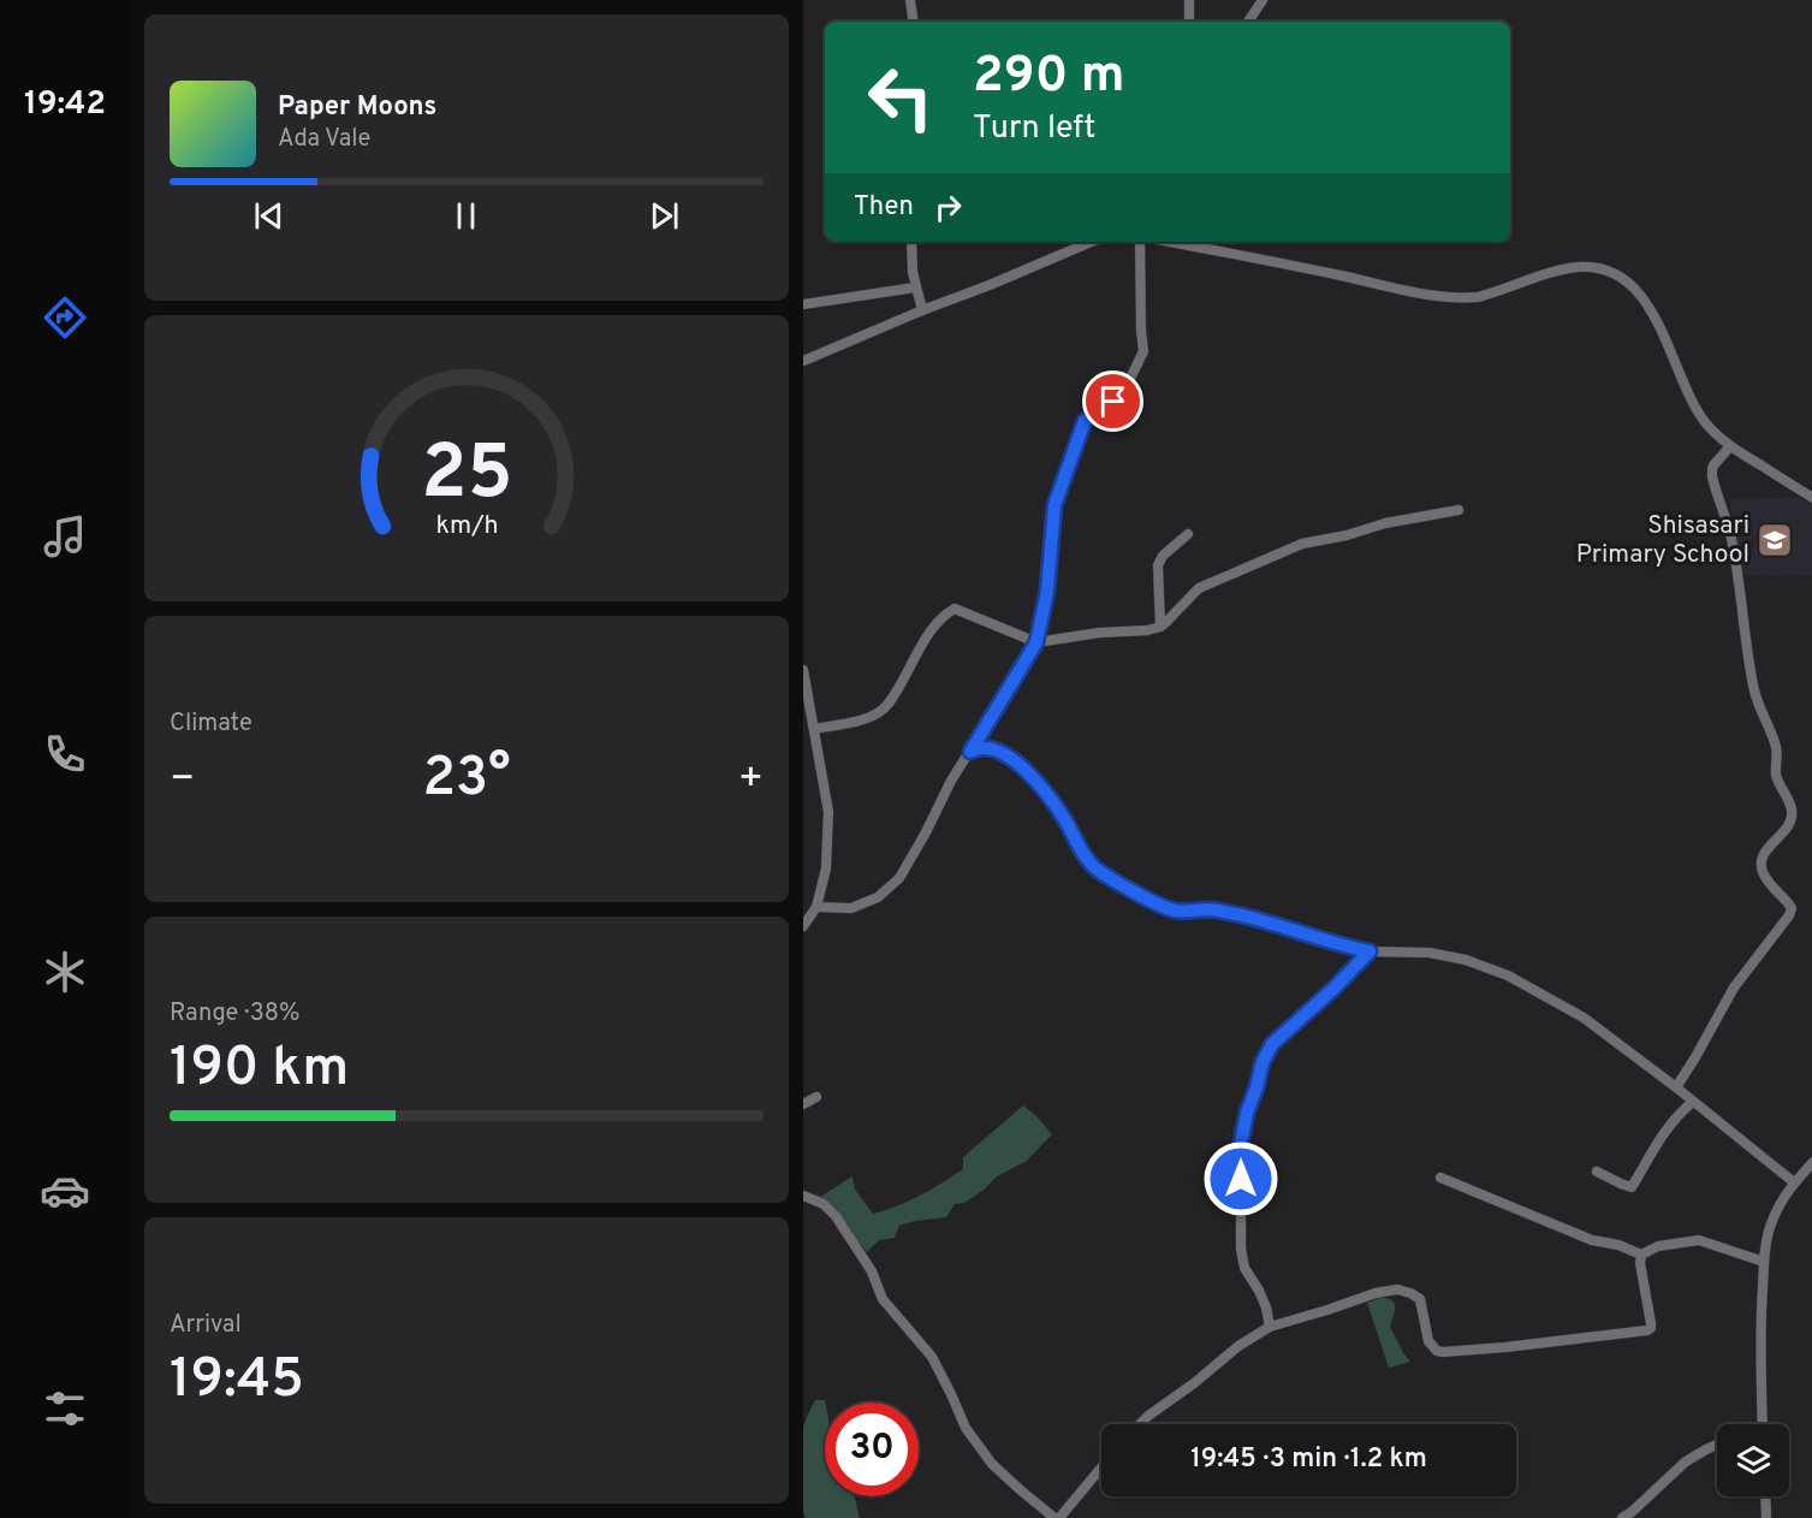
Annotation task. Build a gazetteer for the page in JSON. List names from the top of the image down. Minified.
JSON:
{"places":{"school or university":["Shisasari Primary School"]},"page":{"tabs":"19:42","turn":["290 m","Turn left"],"song":["Paper Moons","Ada Vale"],"then":"Then","tile":["Climate",["Range · 38%","190 km"],["Arrival","19:45"]],"heat":["−","23°","+"],"limit":"30","trip":"19:45 · 3 min · 1.2 km","gauge":["25","km/h"]}}
